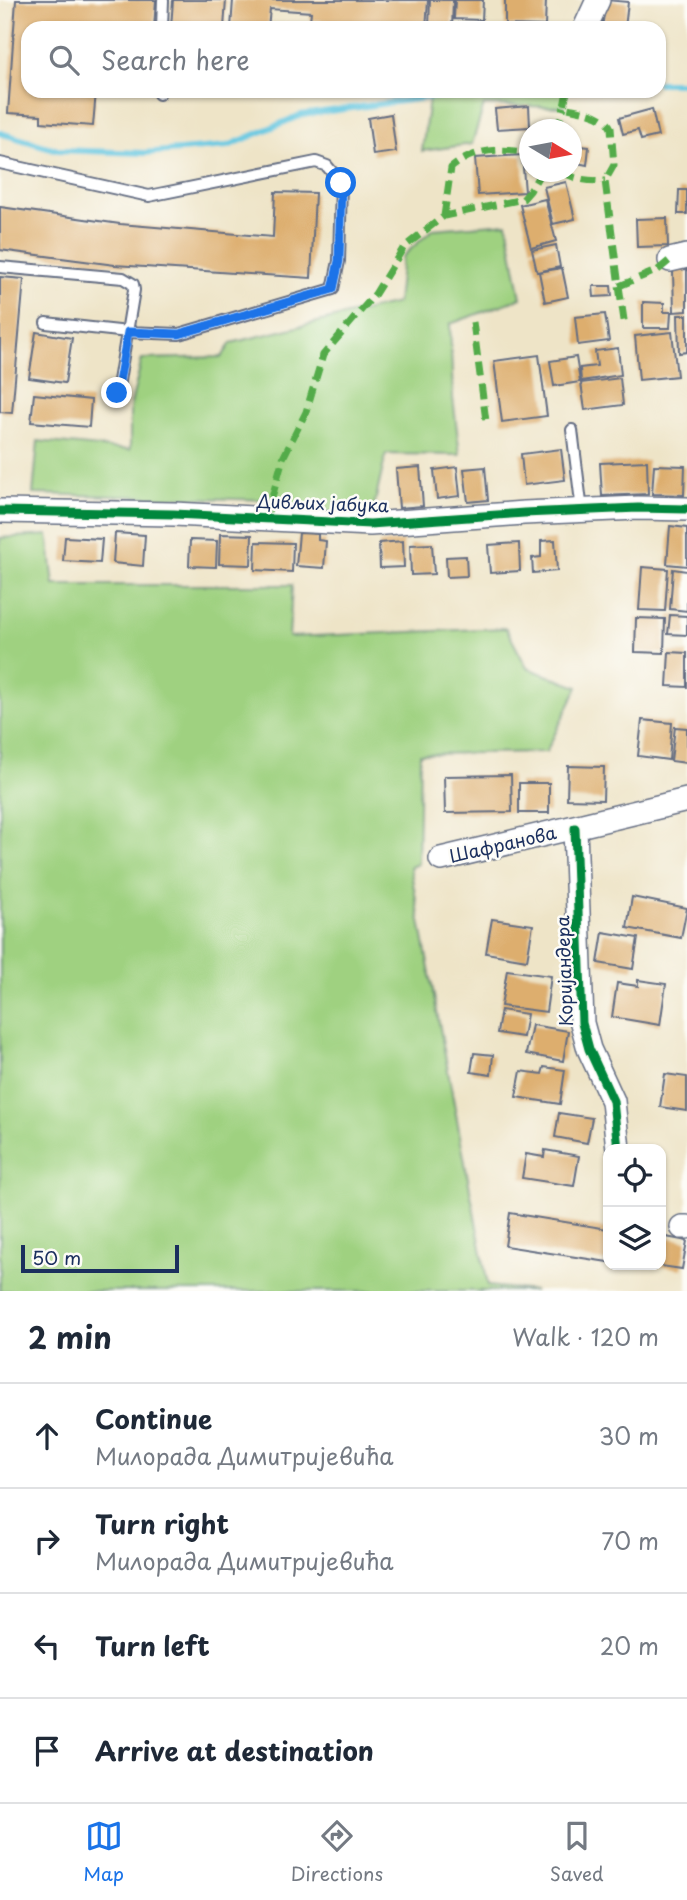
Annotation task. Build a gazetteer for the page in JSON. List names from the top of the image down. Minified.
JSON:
{"streets":{"street":["Дивљих јабука","Шафранова","Коријандера"]},"crossings":[["Шафранова","Коријандера"]],"scale_bar":"50 m","north":"right","page":{"search":"Search here","scale":"50 m","heading":["2 min","Walk · 120 m"],"list":[["Continue","Милорада Димитријевића","30 m"],["Turn right","Милорада Димитријевића","70 m"],["Turn left","20 m"],"Arrive at destination"],"nav":["Map","Directions","Saved"]}}
